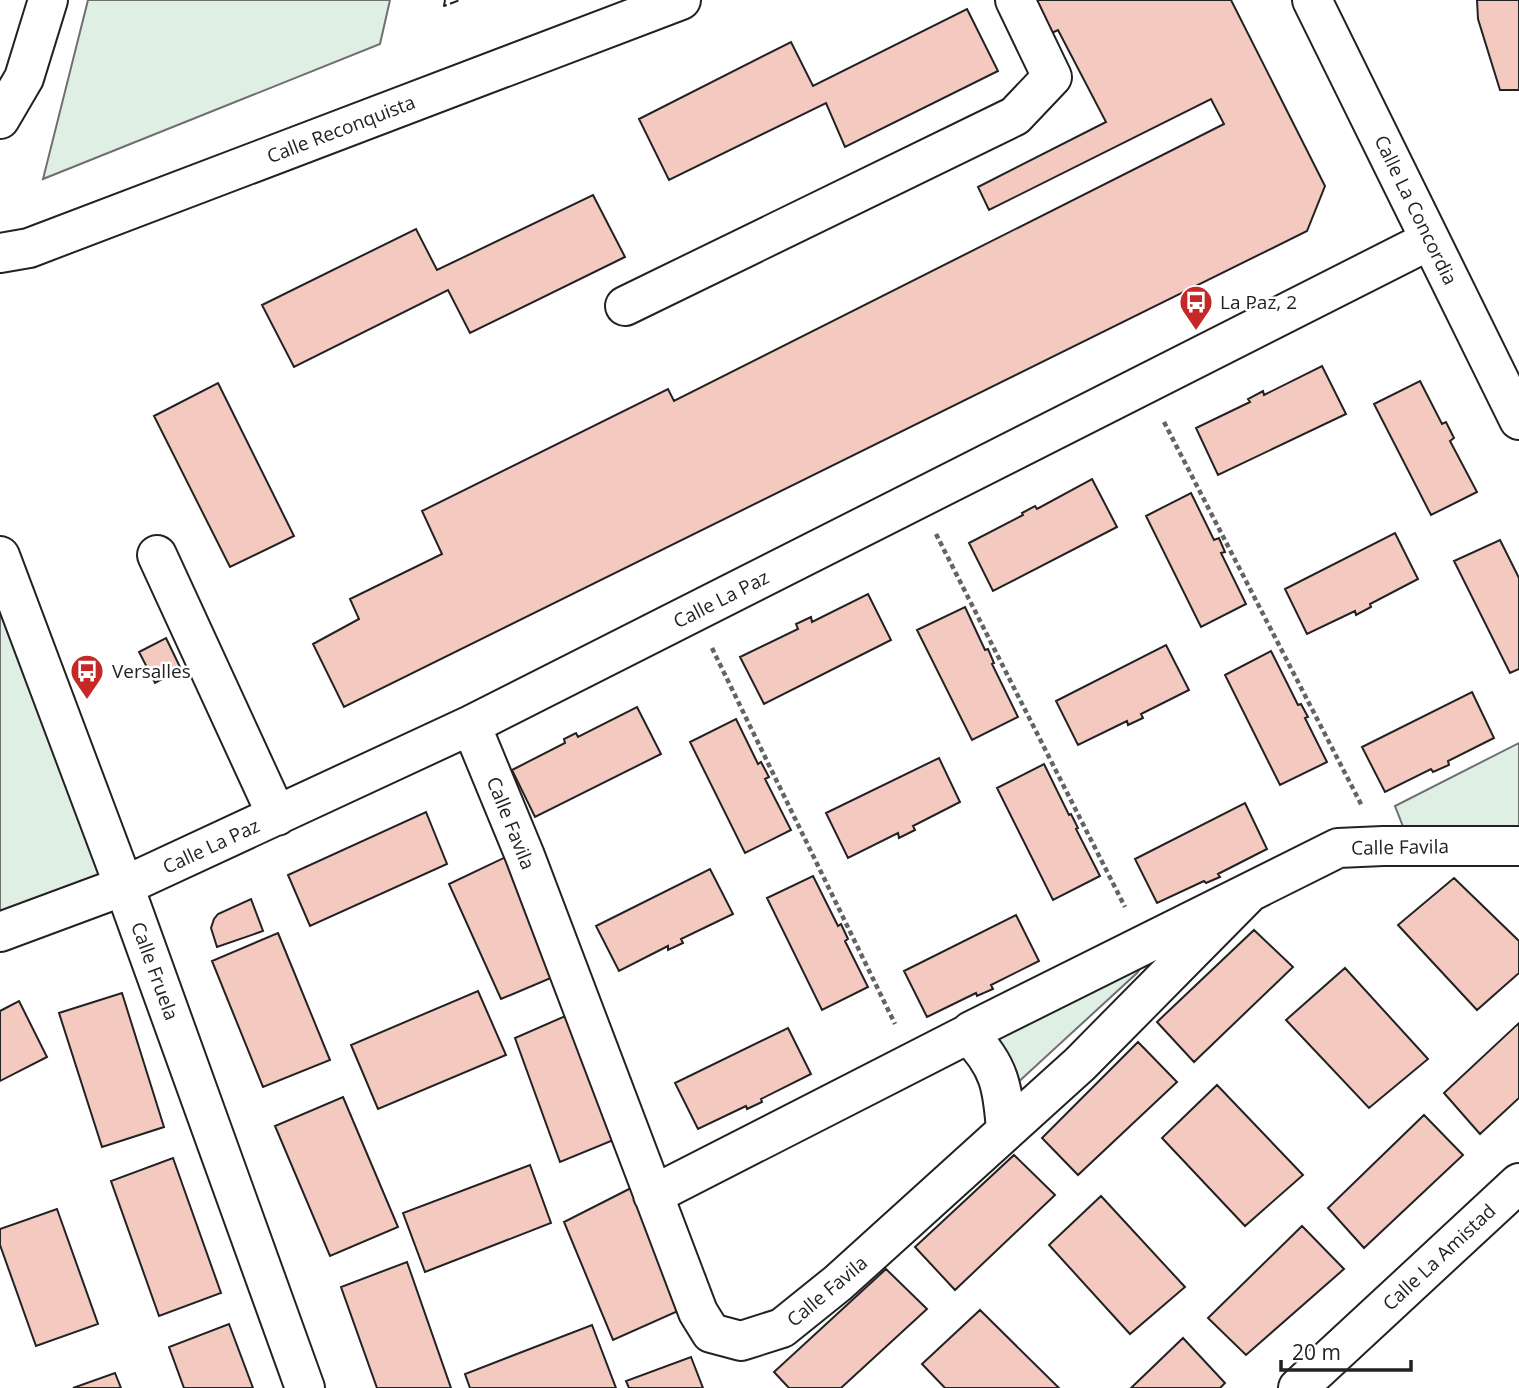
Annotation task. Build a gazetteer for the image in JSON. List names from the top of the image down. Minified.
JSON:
{"streets":{"street":["Calle Reconquista","Calle La Concordia","Calle La Paz","Calle Favila","Calle Fruela","Calle La Amistad"]},"crossings":[["Calle La Concordia","Calle La Paz"],["Calle La Paz","Calle Favila"],["Calle La Paz","Calle Fruela"]],"places":{"bus stop":["La Paz, 2","Versalles"]},"scale_bar":"20 m"}
